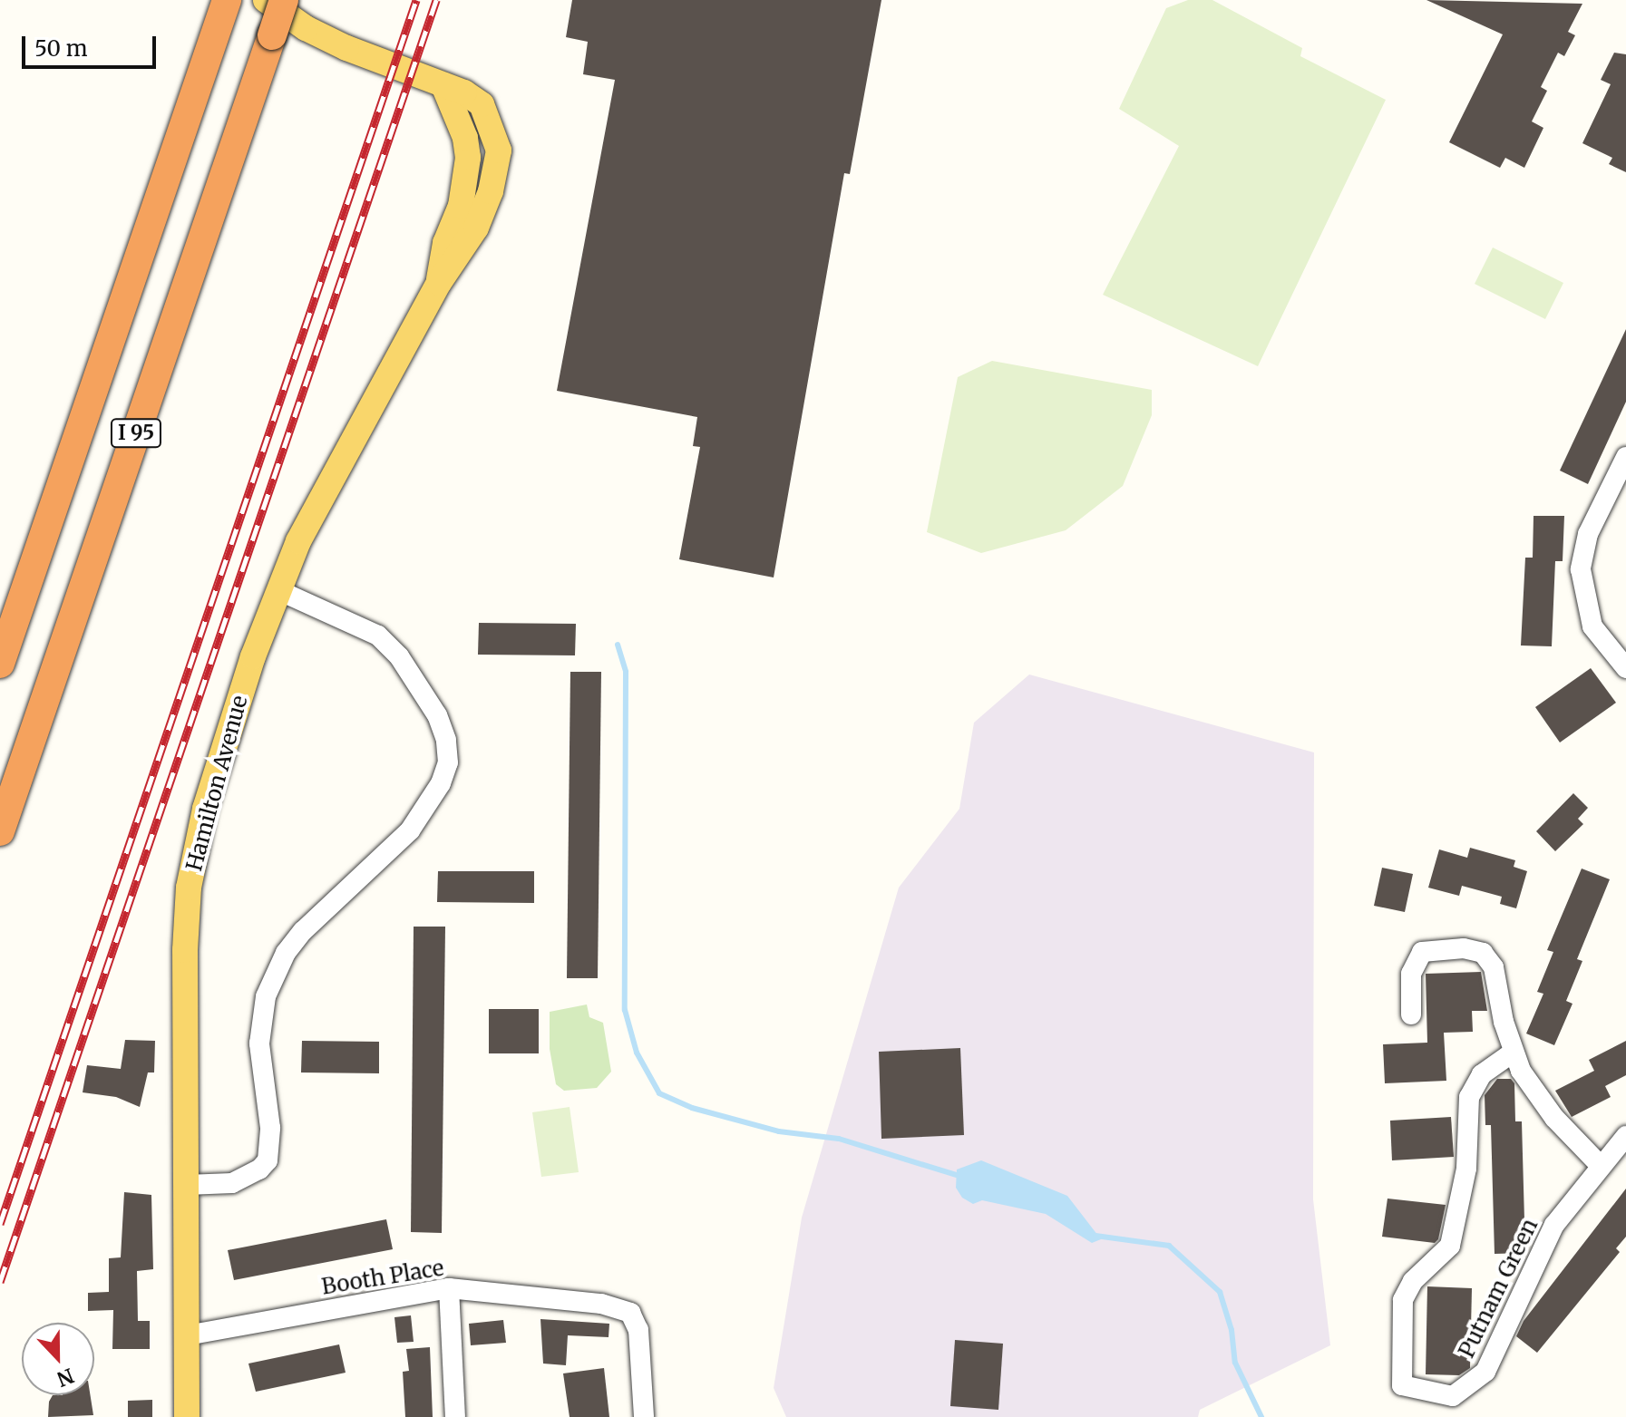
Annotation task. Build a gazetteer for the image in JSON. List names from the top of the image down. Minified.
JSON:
{"streets":{"highway":["I 95"],"main road":["Hamilton Avenue"],"street":["Booth Place","Putnam Green"]},"crossings":[["Hamilton Avenue","Booth Place"]],"scale_bar":"50 m","north":"bottom"}
